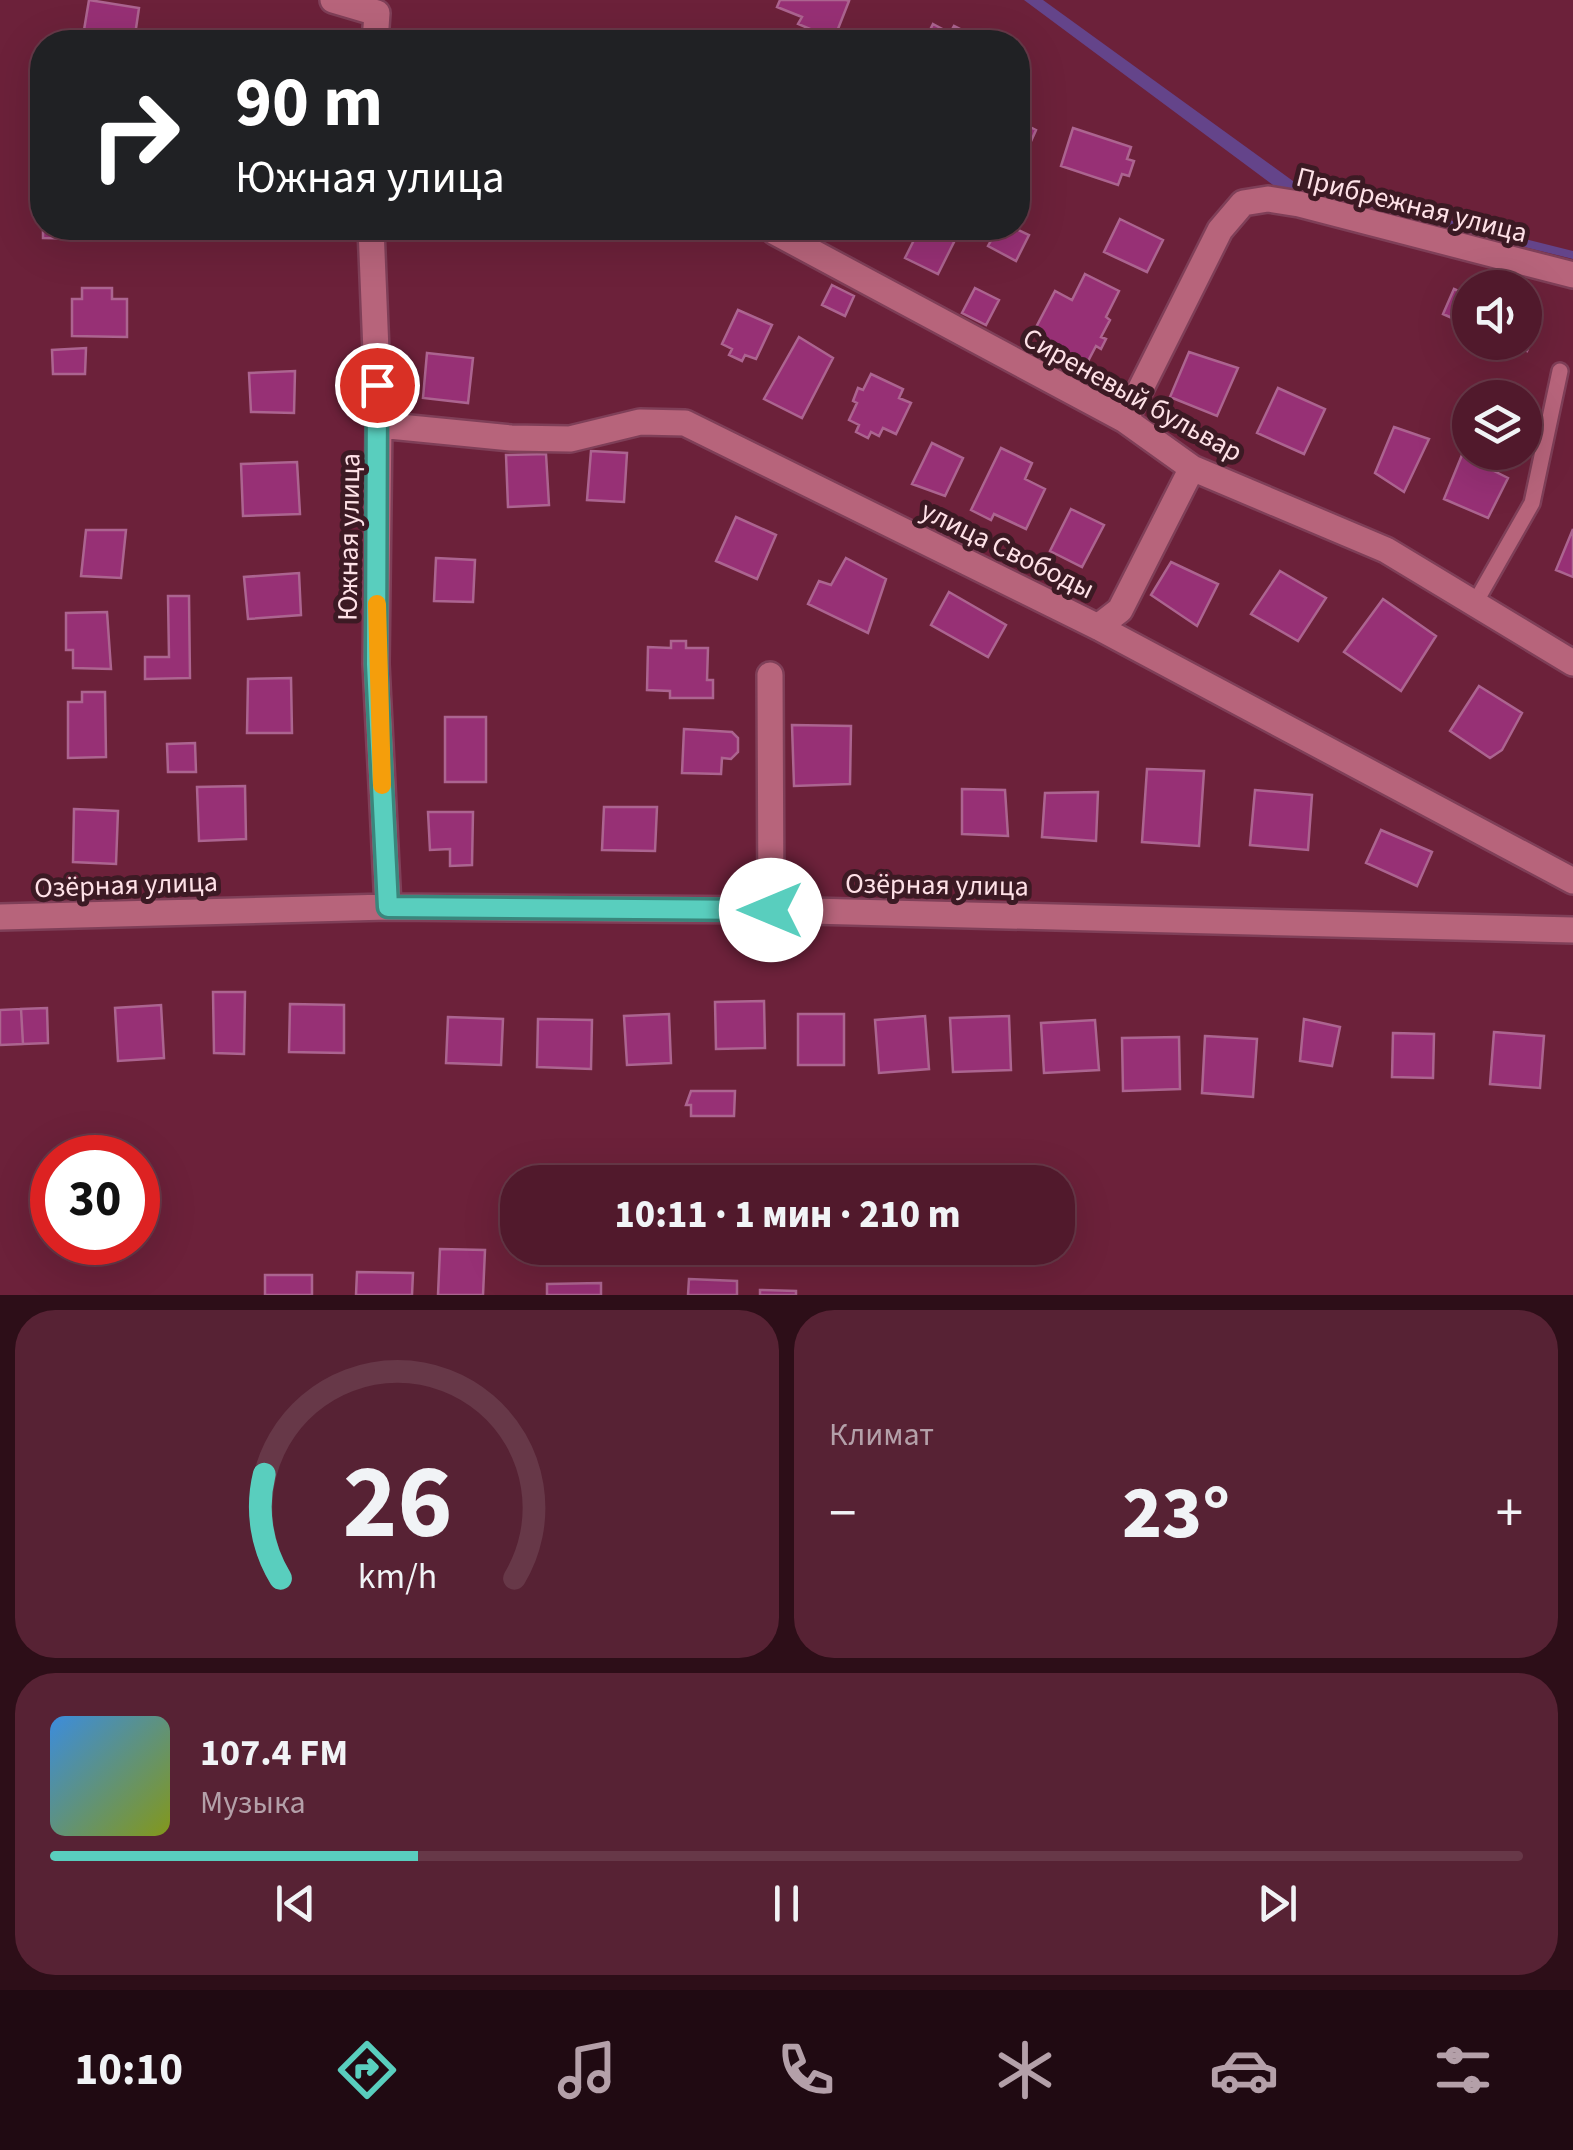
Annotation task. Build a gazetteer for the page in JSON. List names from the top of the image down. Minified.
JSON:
{"streets":{"street":["Прибрежная улица","Сиреневый бульвар","Южная улица","улица Свободы","Озёрная улица"]},"crossings":[["Прибрежная улица","Сиреневый бульвар"],["Южная улица","улица Свободы"],["Южная улица","Озёрная улица"]],"page":{"turn":["90 m","Южная улица"],"limit":"30","trip":"10:11 · 1 мин · 210 m","tile":"Климат","heat":["−","23°","+"],"song":["107.4 FM","Музыка"],"tabs":"10:10","gauge":["26","km/h"]}}
